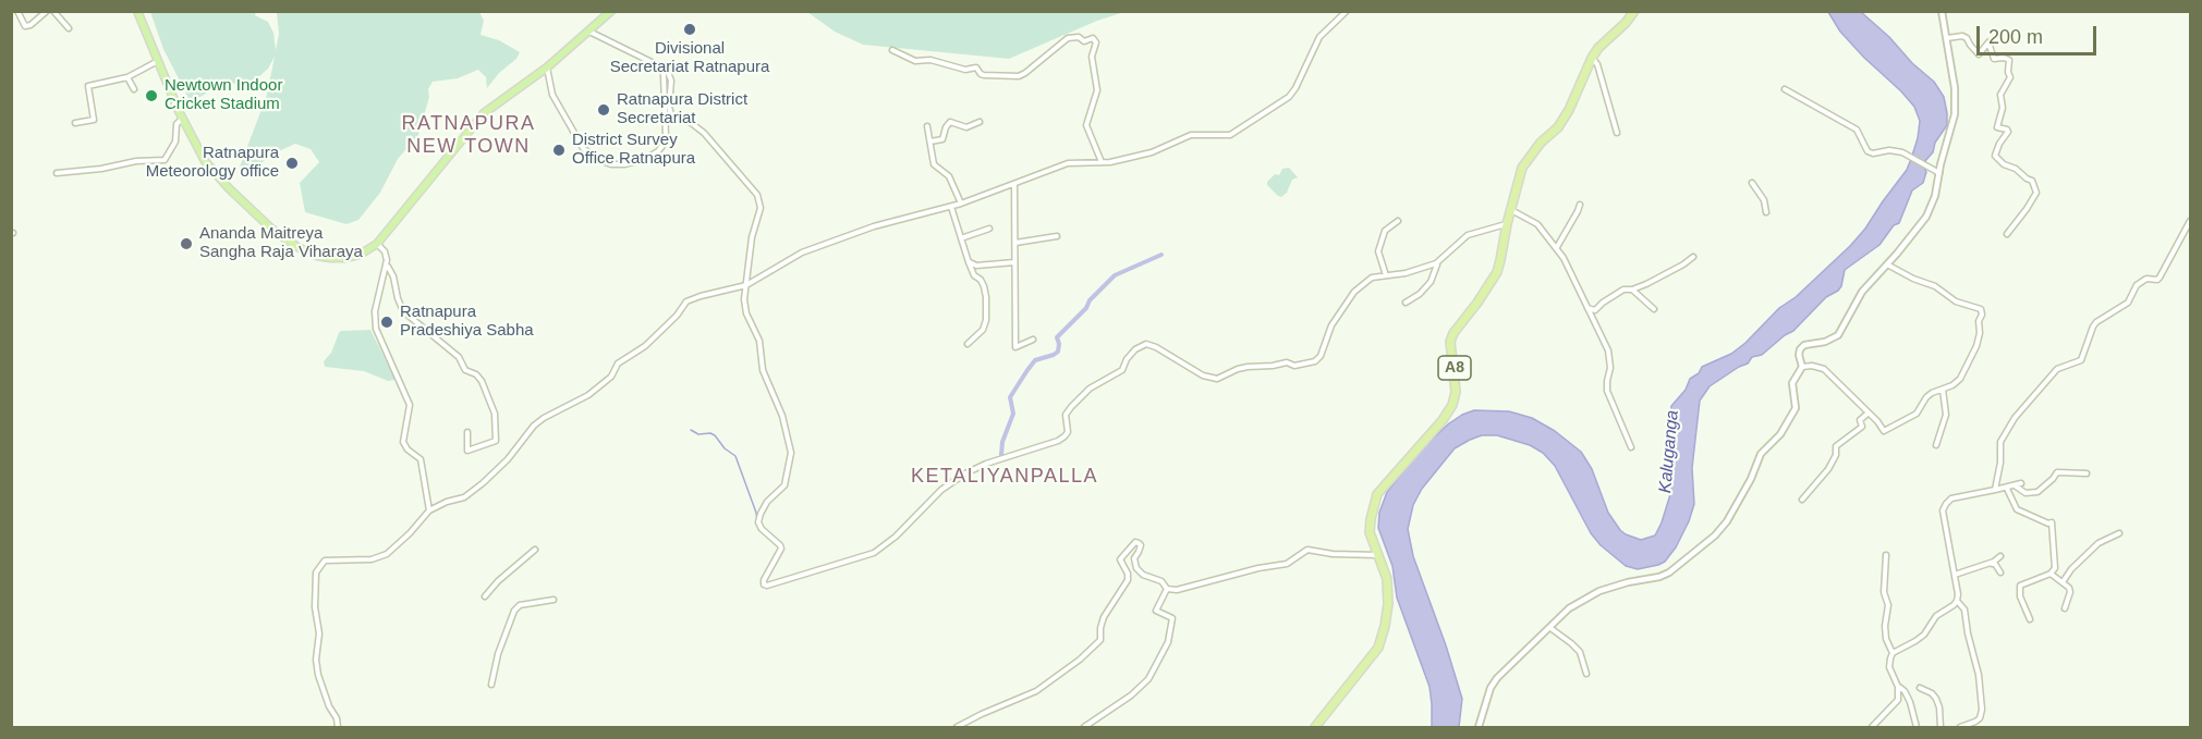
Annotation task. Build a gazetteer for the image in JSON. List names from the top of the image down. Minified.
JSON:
{"streets":{"highway":["A8"]},"districts":["RATNAPURA NEW TOWN","KETALIYANPALLA"],"water":["Kaluganga"],"places":["Divisional Secretariat Ratnapura","Newtown Indoor Cricket Stadium","Ratnapura District Secretariat","District Survey Office Ratnapura","Ratnapura Meteorology office","Ananda Maitreya Sangha Raja Viharaya","Ratnapura Pradeshiya Sabha"],"scale_bar":"200 m"}
